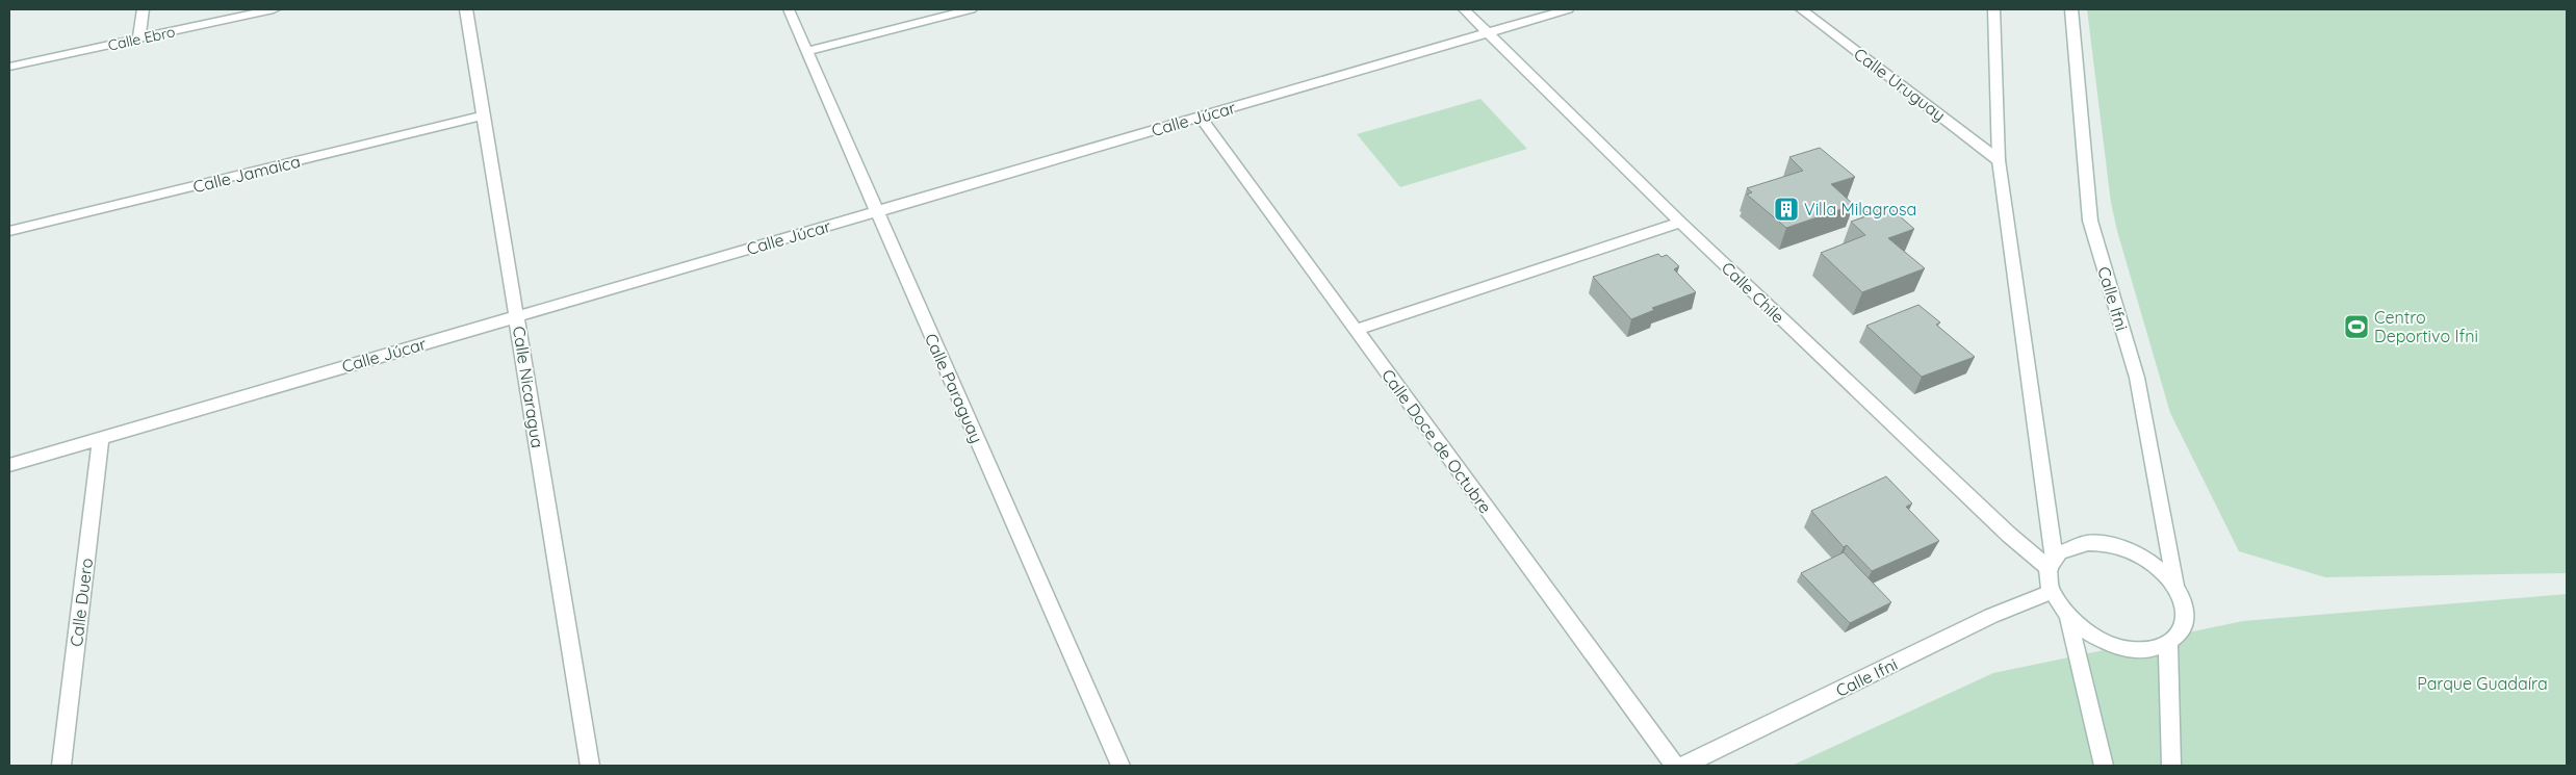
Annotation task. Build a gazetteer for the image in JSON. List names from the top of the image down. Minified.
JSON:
{"streets":{"street":["Calle Ebro","Calle Uruguay","Calle Júcar","Calle Jamaica","Calle Chile","Calle Ifni","Calle Nicaragua","Calle Paraguay","Calle Doce de Octubre","Calle Duero"]},"crossings":[["Calle Júcar","Calle Chile"],["Calle Júcar","Calle Nicaragua"],["Calle Júcar","Calle Paraguay"],["Calle Júcar","Calle Doce de Octubre"],["Calle Júcar","Calle Duero"],["Calle Jamaica","Calle Nicaragua"],["Calle Chile","Calle Ifni"]],"parks":["Parque Guadaíra"],"places":{"building":["Villa Milagrosa"],"sports":["Centro Deportivo Ifni"]}}
